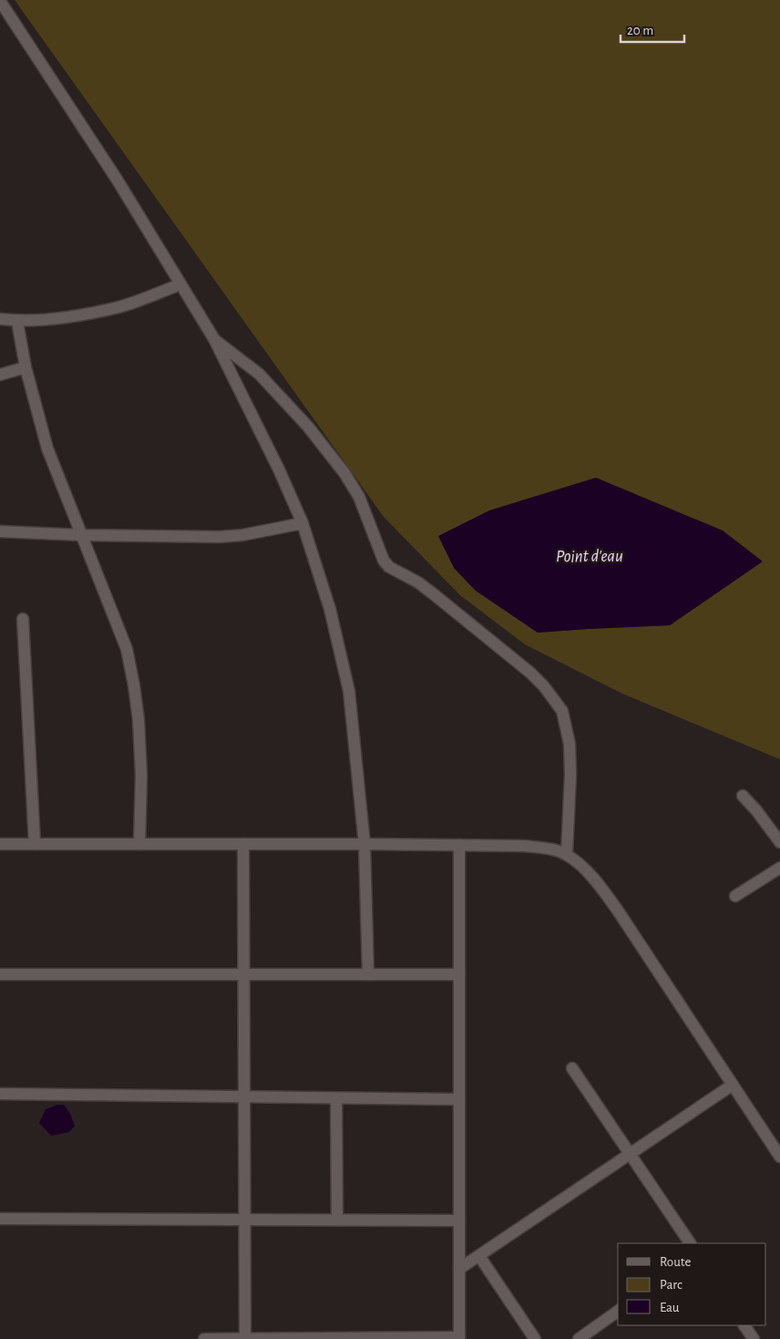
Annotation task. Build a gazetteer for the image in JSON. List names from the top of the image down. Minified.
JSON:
{"water":["Point d'eau"],"legend":["Route","Parc","Eau"],"scale_bar":"20 m"}
